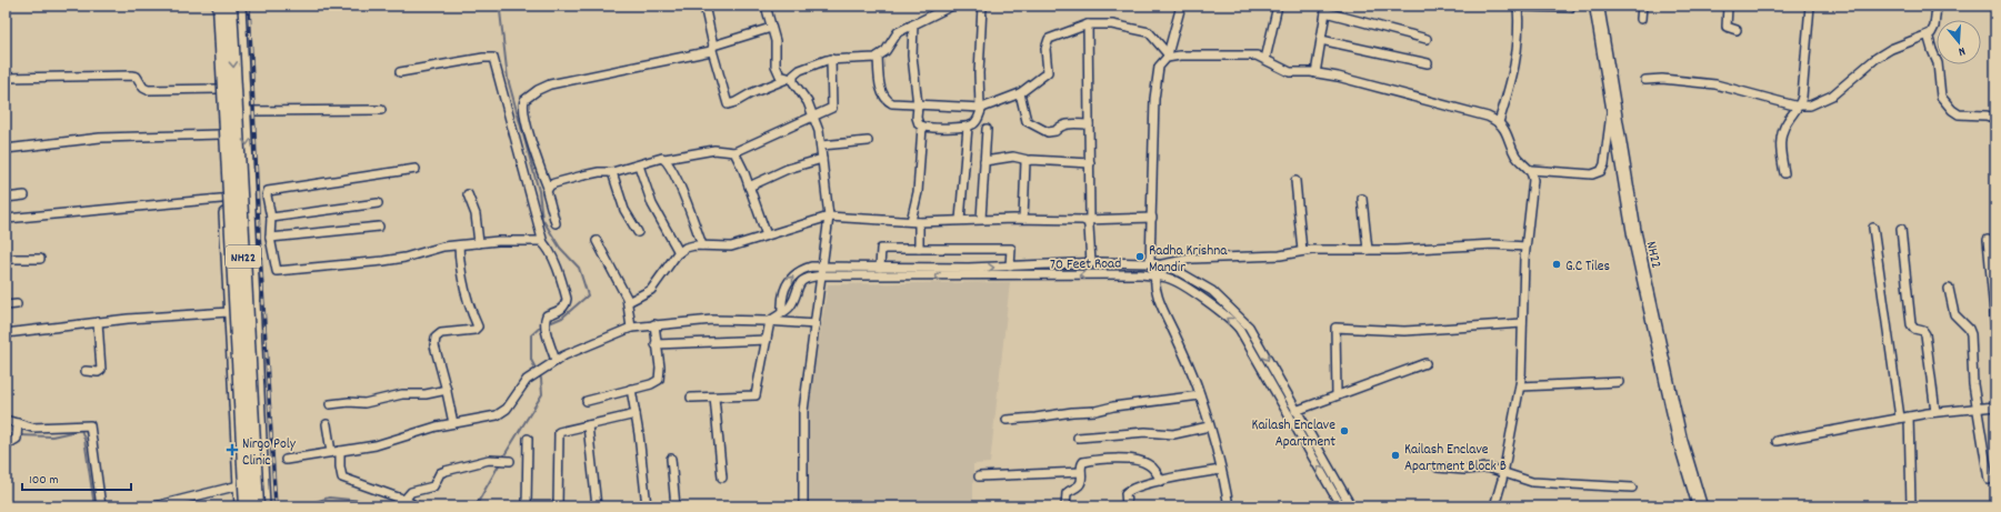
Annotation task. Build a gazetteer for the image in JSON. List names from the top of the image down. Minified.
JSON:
{"streets":{"highway":["NH22"],"street":["70 Feet Road"]},"places":{"other":["Radha Krishna Mandir","G.C Tiles","Kailash Enclave Apartment","Kailash Enclave Apartment Block B"],"health":["Nirgo Poly Clinic"]},"scale_bar":"100 m","north":"bottom"}
